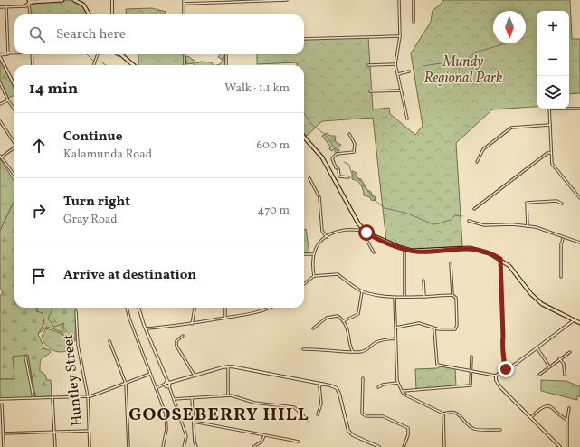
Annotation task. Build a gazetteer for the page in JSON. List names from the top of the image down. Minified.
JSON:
{"streets":{"street":["Huntley Street"]},"districts":["GOOSEBERRY HILL"],"parks":["Mundy Regional Park"],"north":"bottom","page":{"map_buttons":["+","−"],"search":"Search here","heading":["14 min","Walk · 1.1 km"],"list":[["Continue","Kalamunda Road","600 m"],["Turn right","Gray Road","470 m"],"Arrive at destination"]}}
